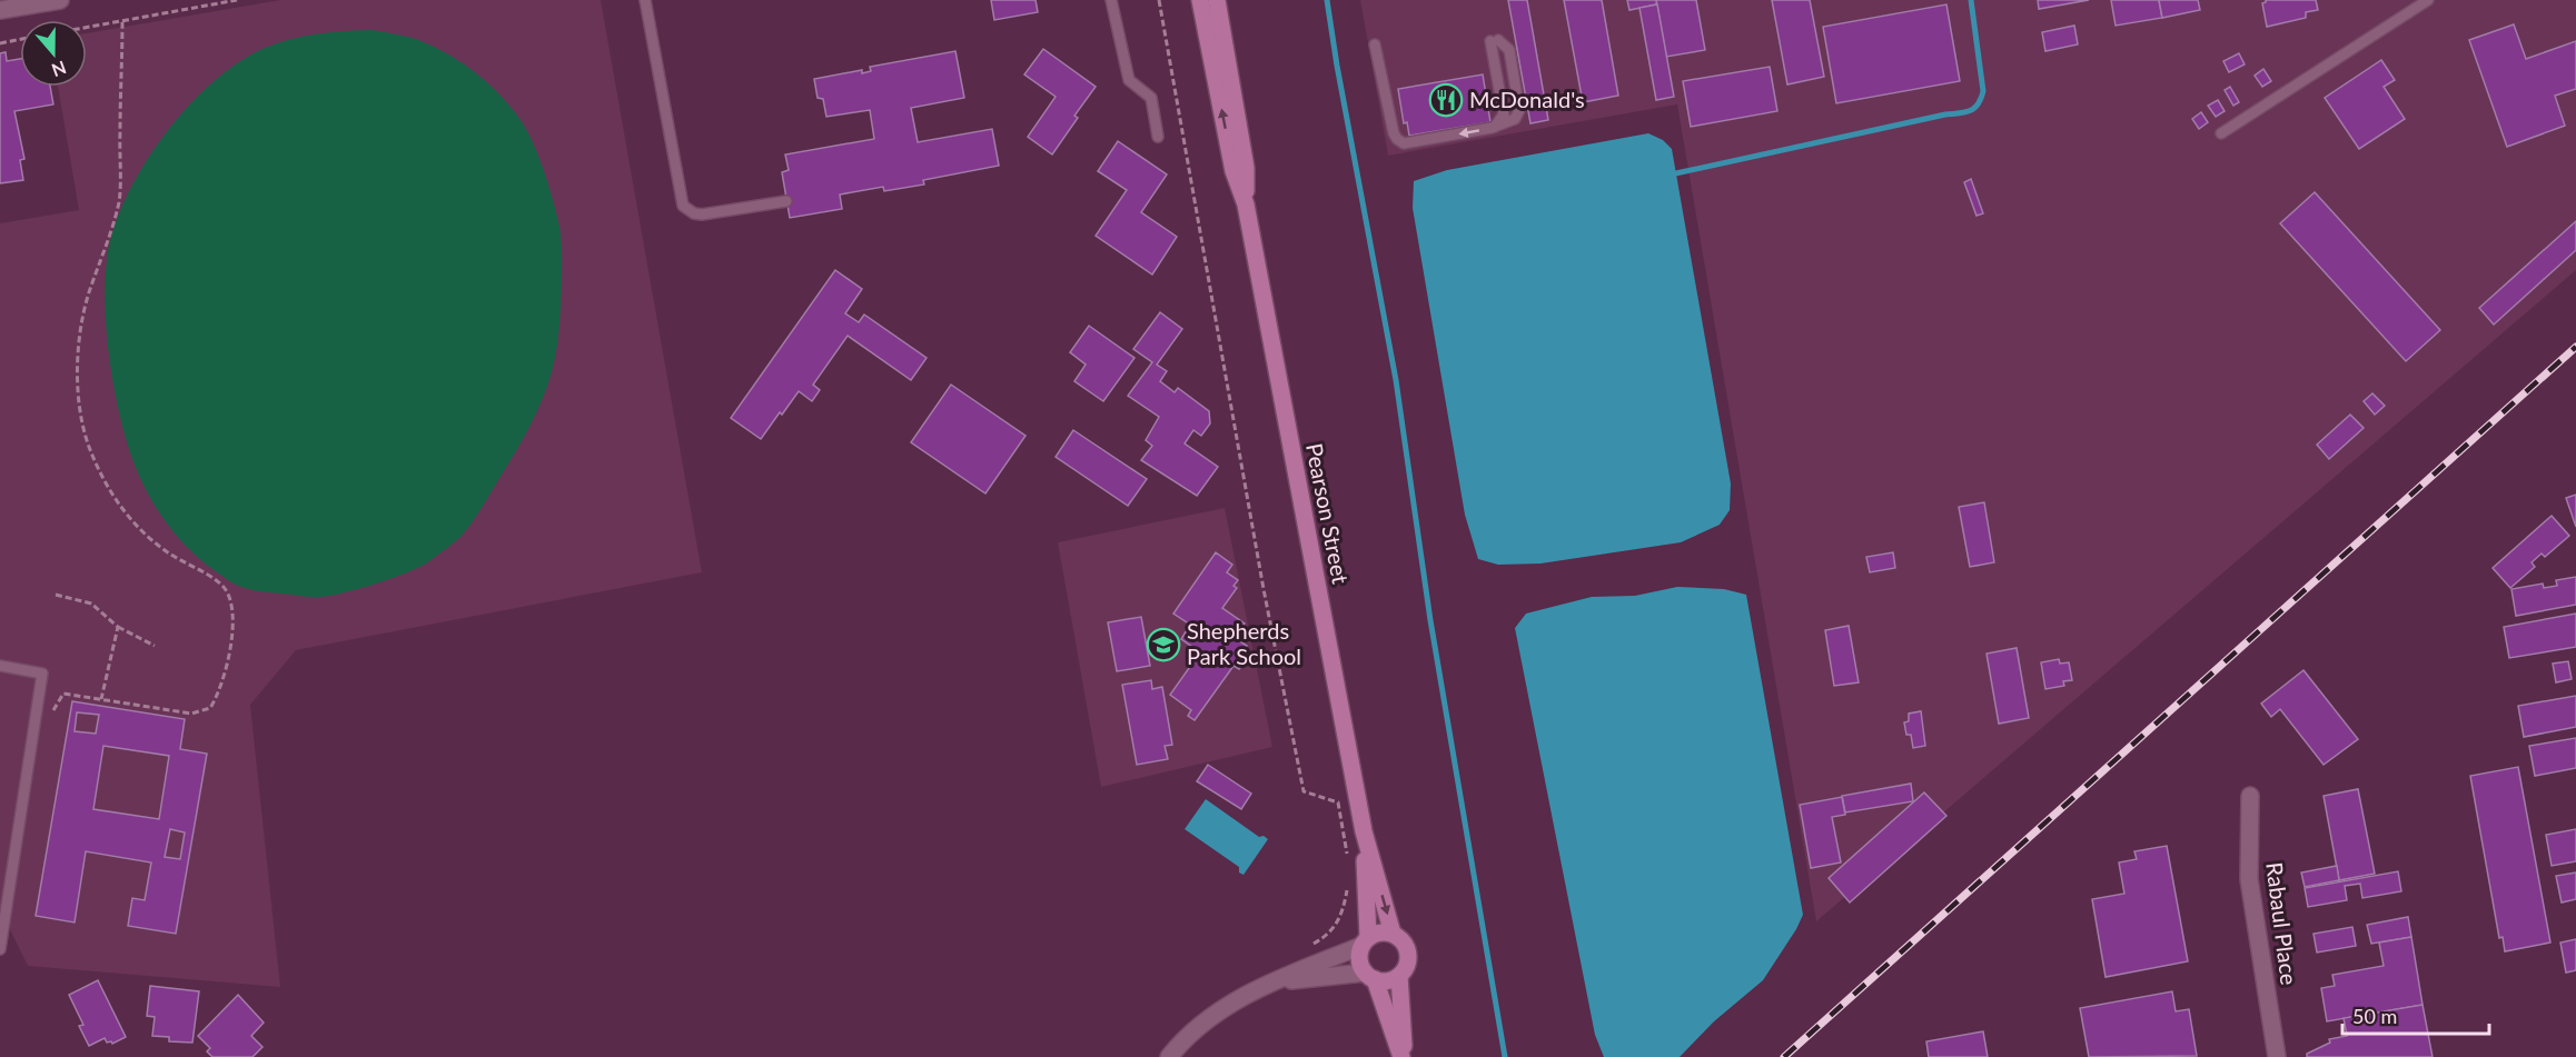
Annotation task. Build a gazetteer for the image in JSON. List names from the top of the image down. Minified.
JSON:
{"streets":{"main road":["Pearson Street"],"street":["Rabaul Place"]},"places":{"restaurant":["McDonald's"],"school or university":["Shepherds Park School"]},"scale_bar":"50 m","north":"bottom"}
